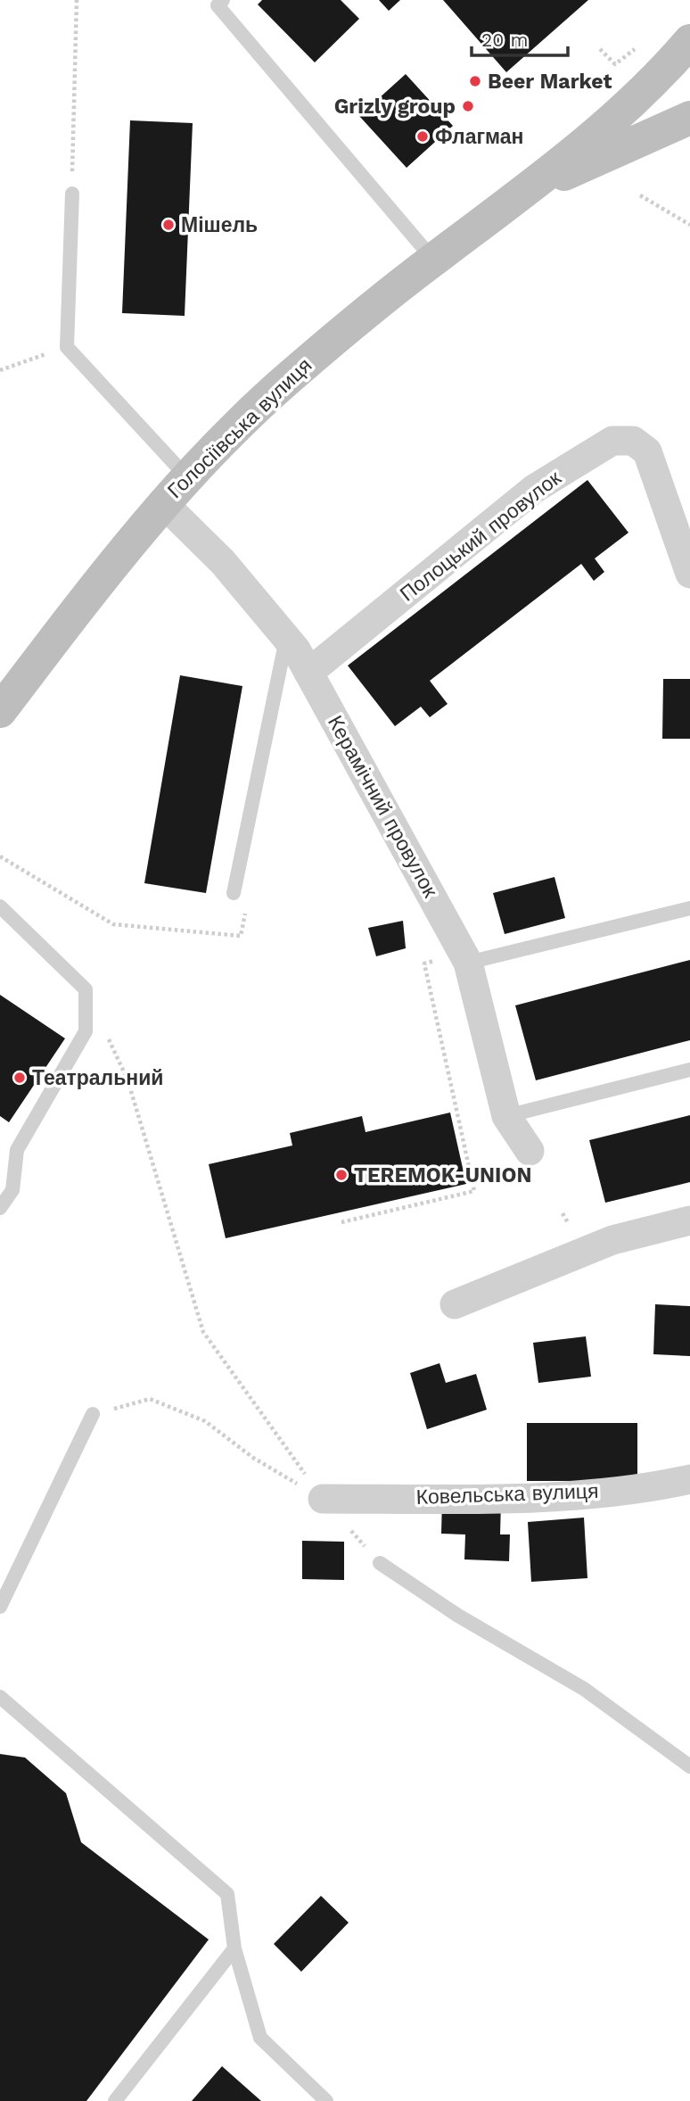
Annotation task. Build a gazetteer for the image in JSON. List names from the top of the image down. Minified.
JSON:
{"streets":{"main road":["Голосіївська вулиця"],"street":["Полоцький провулок","Керамічний провулок","Ковельська вулиця"]},"crossings":[["Голосіївська вулиця","Керамічний провулок"],["Полоцький провулок","Керамічний провулок"]],"places":["Beer Market","Grizly group","Флагман","Мішель","Театральний","TEREMOK-UNION"],"scale_bar":"20 m"}
